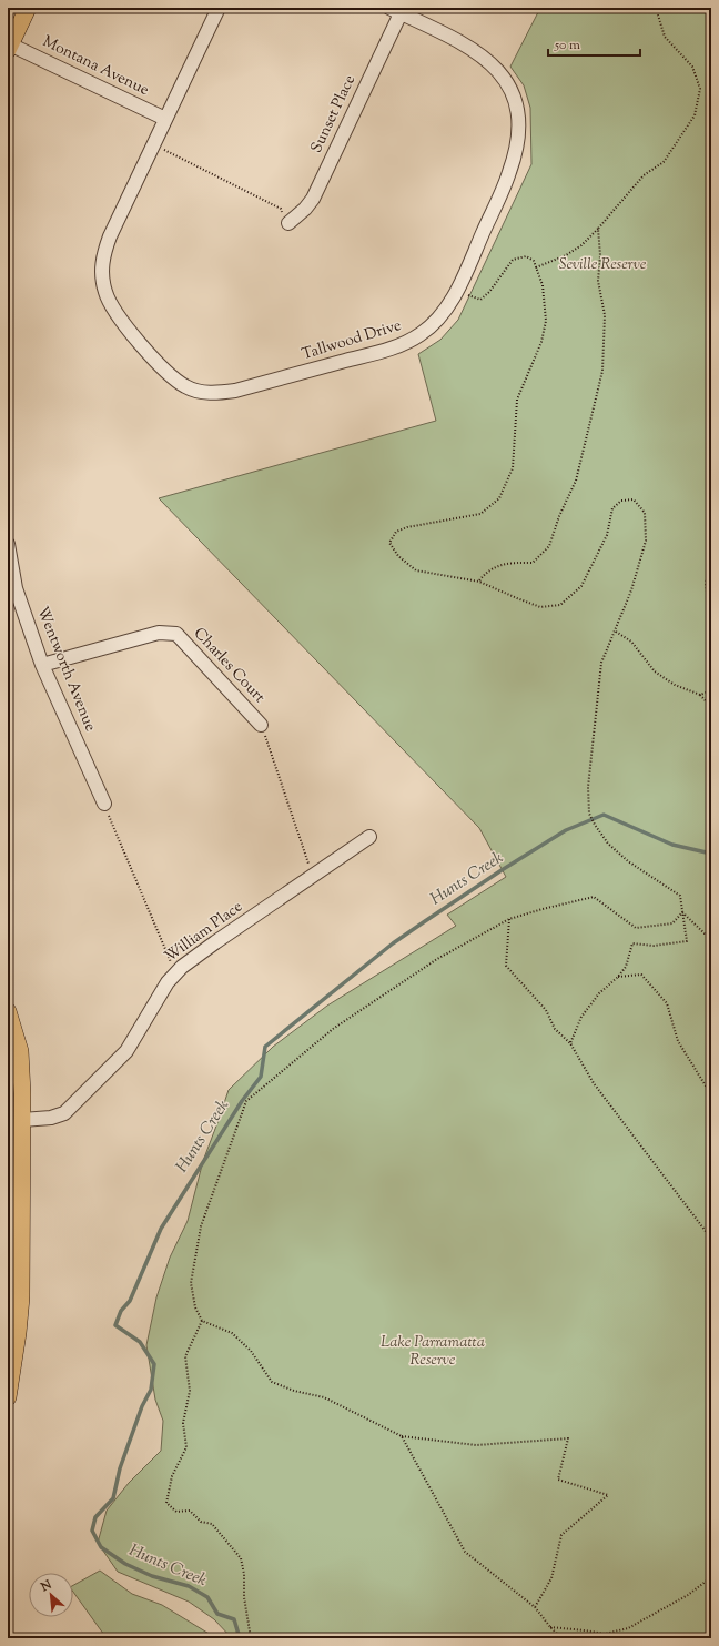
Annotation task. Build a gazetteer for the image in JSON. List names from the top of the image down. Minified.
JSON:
{"streets":{"street":["Montana Avenue","Sunset Place","Tallwood Drive","Charles Court","Wentworth Avenue","William Place"]},"crossings":[["Montana Avenue","Tallwood Drive"],["Sunset Place","Tallwood Drive"],["Charles Court","Wentworth Avenue"]],"water":["Hunts Creek"],"parks":["Seville Reserve","Lake Parramatta Reserve"],"scale_bar":"50 m","north":"top left"}
